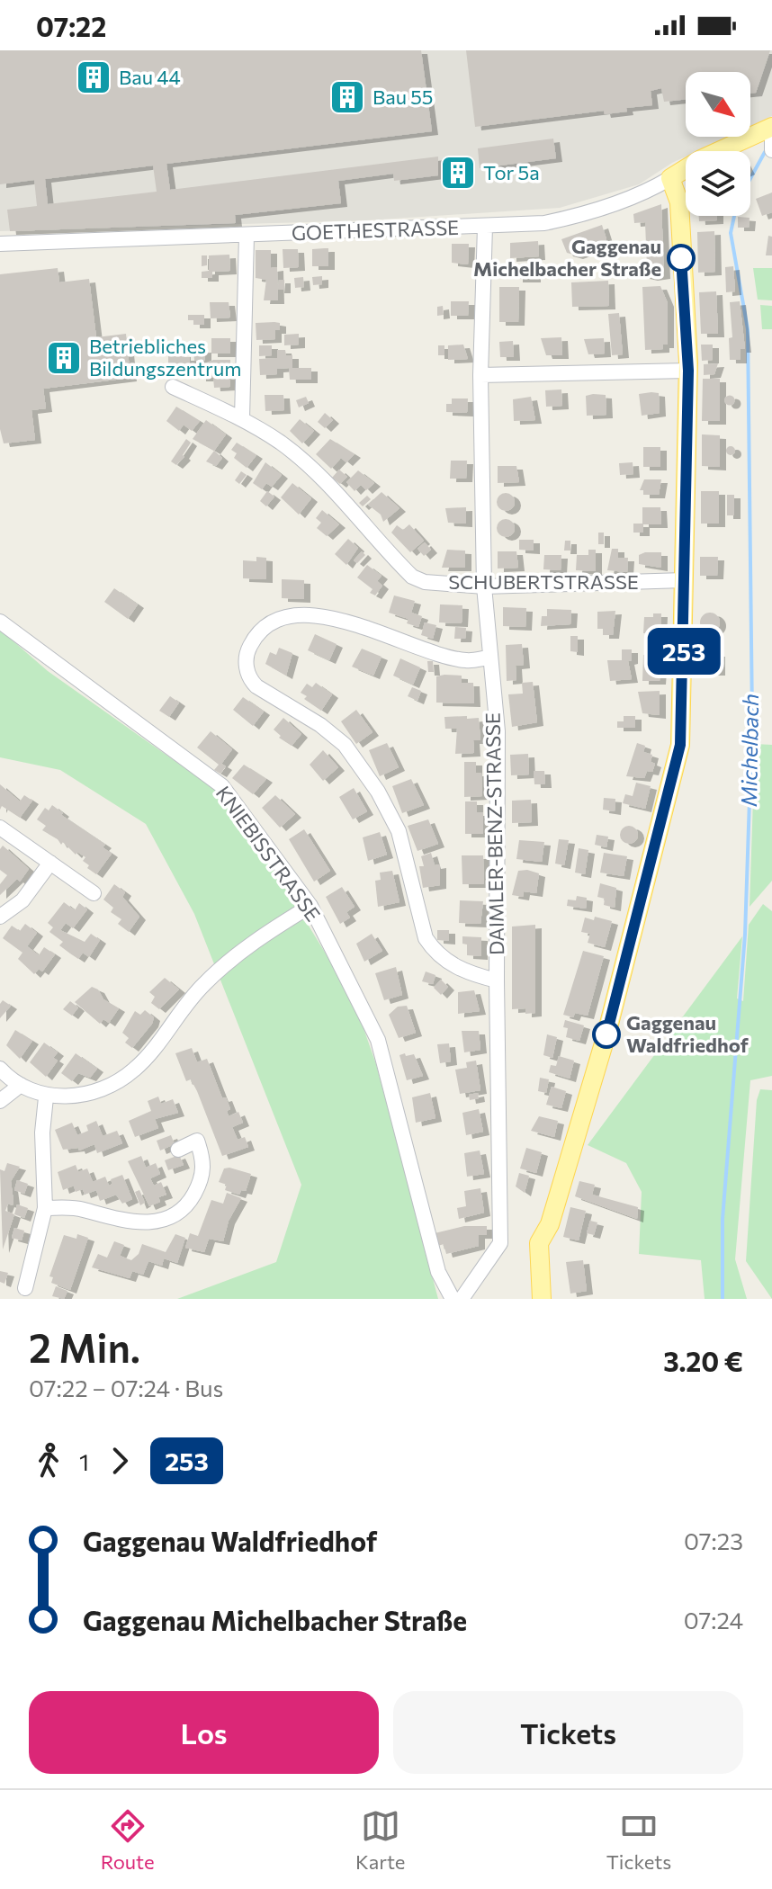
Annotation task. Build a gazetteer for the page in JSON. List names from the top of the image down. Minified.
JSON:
{"streets":{"main road":["GOETHESTRASSE"],"street":["SCHUBERTSTRASSE","DAIMLER-BENZ-STRASSE","KNIEBISSTRASSE"]},"crossings":[["GOETHESTRASSE","DAIMLER-BENZ-STRASSE"],["SCHUBERTSTRASSE","DAIMLER-BENZ-STRASSE"]],"water":["Michelbach"],"places":{"building":["Bau 44","Bau 55","Tor 5a","Betriebliches Bildungszentrum"],"other":["Gaggenau Michelbacher Straße","Gaggenau Waldfriedhof"]},"lines":["bus line 253"],"north":"bottom right","page":{"status":"07:22","on_map":"253","heading":["2 Min.","07:22 – 07:24 · Bus","3.20 €"],"legs":["1","253"],"list":[{"name":"Gaggenau Waldfriedhof","value":"07:23"},{"name":"Gaggenau Michelbacher Straße","value":"07:24"}],"buttons":["Los","Tickets"],"tabs":["Route","Karte","Tickets"]}}
